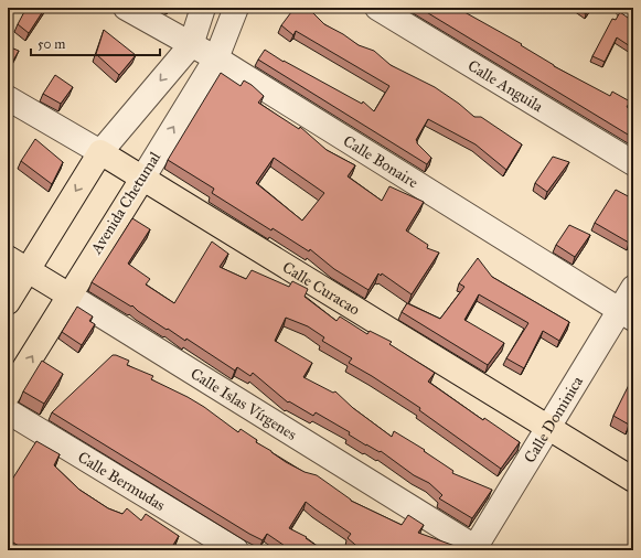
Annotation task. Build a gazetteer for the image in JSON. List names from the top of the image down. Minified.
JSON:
{"streets":{"main road":["Avenida Chetumal","Calle Curacao","Calle Islas Vírgenes"],"street":["Calle Anguila","Calle Bonaire","Calle Dominica","Calle Bermudas"]},"crossings":[["Calle Bonaire","Avenida Chetumal"],["Calle Bonaire","Calle Dominica"],["Avenida Chetumal","Calle Curacao"],["Avenida Chetumal","Calle Islas Vírgenes"],["Calle Curacao","Calle Dominica"],["Calle Islas Vírgenes","Calle Dominica"]],"scale_bar":"50 m"}
